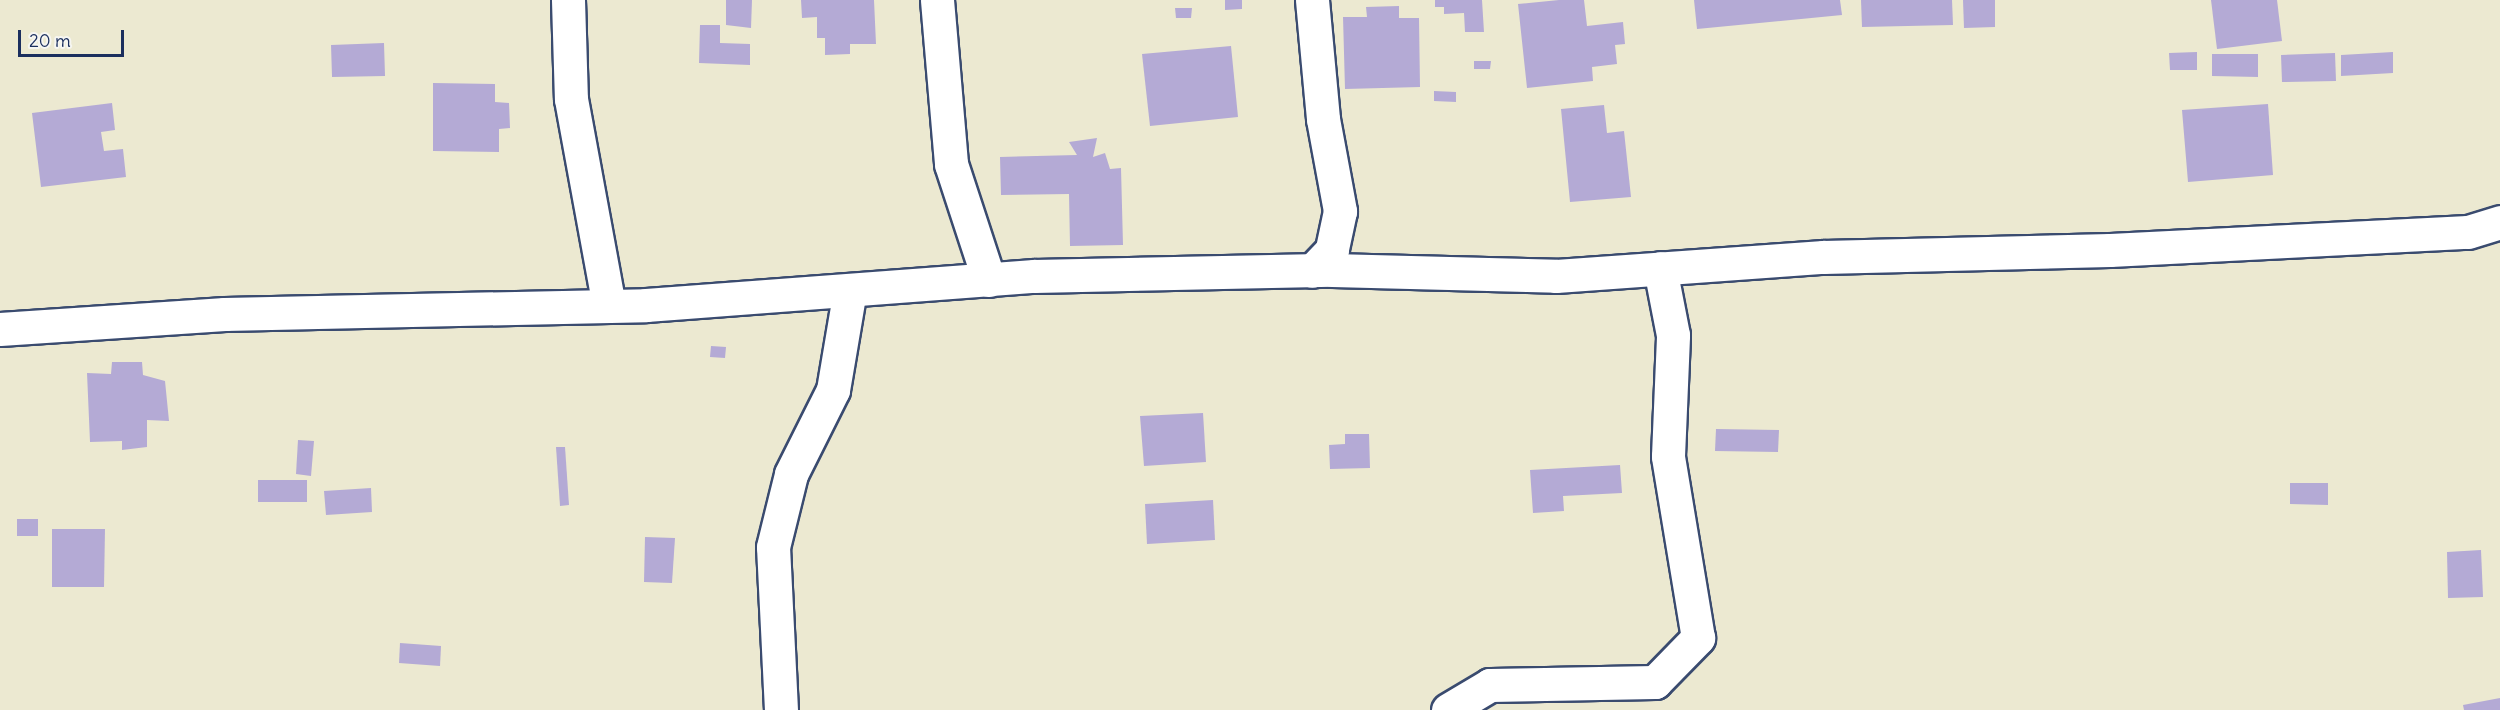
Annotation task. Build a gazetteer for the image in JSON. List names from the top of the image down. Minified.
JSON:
{"scale_bar":"20 m"}
